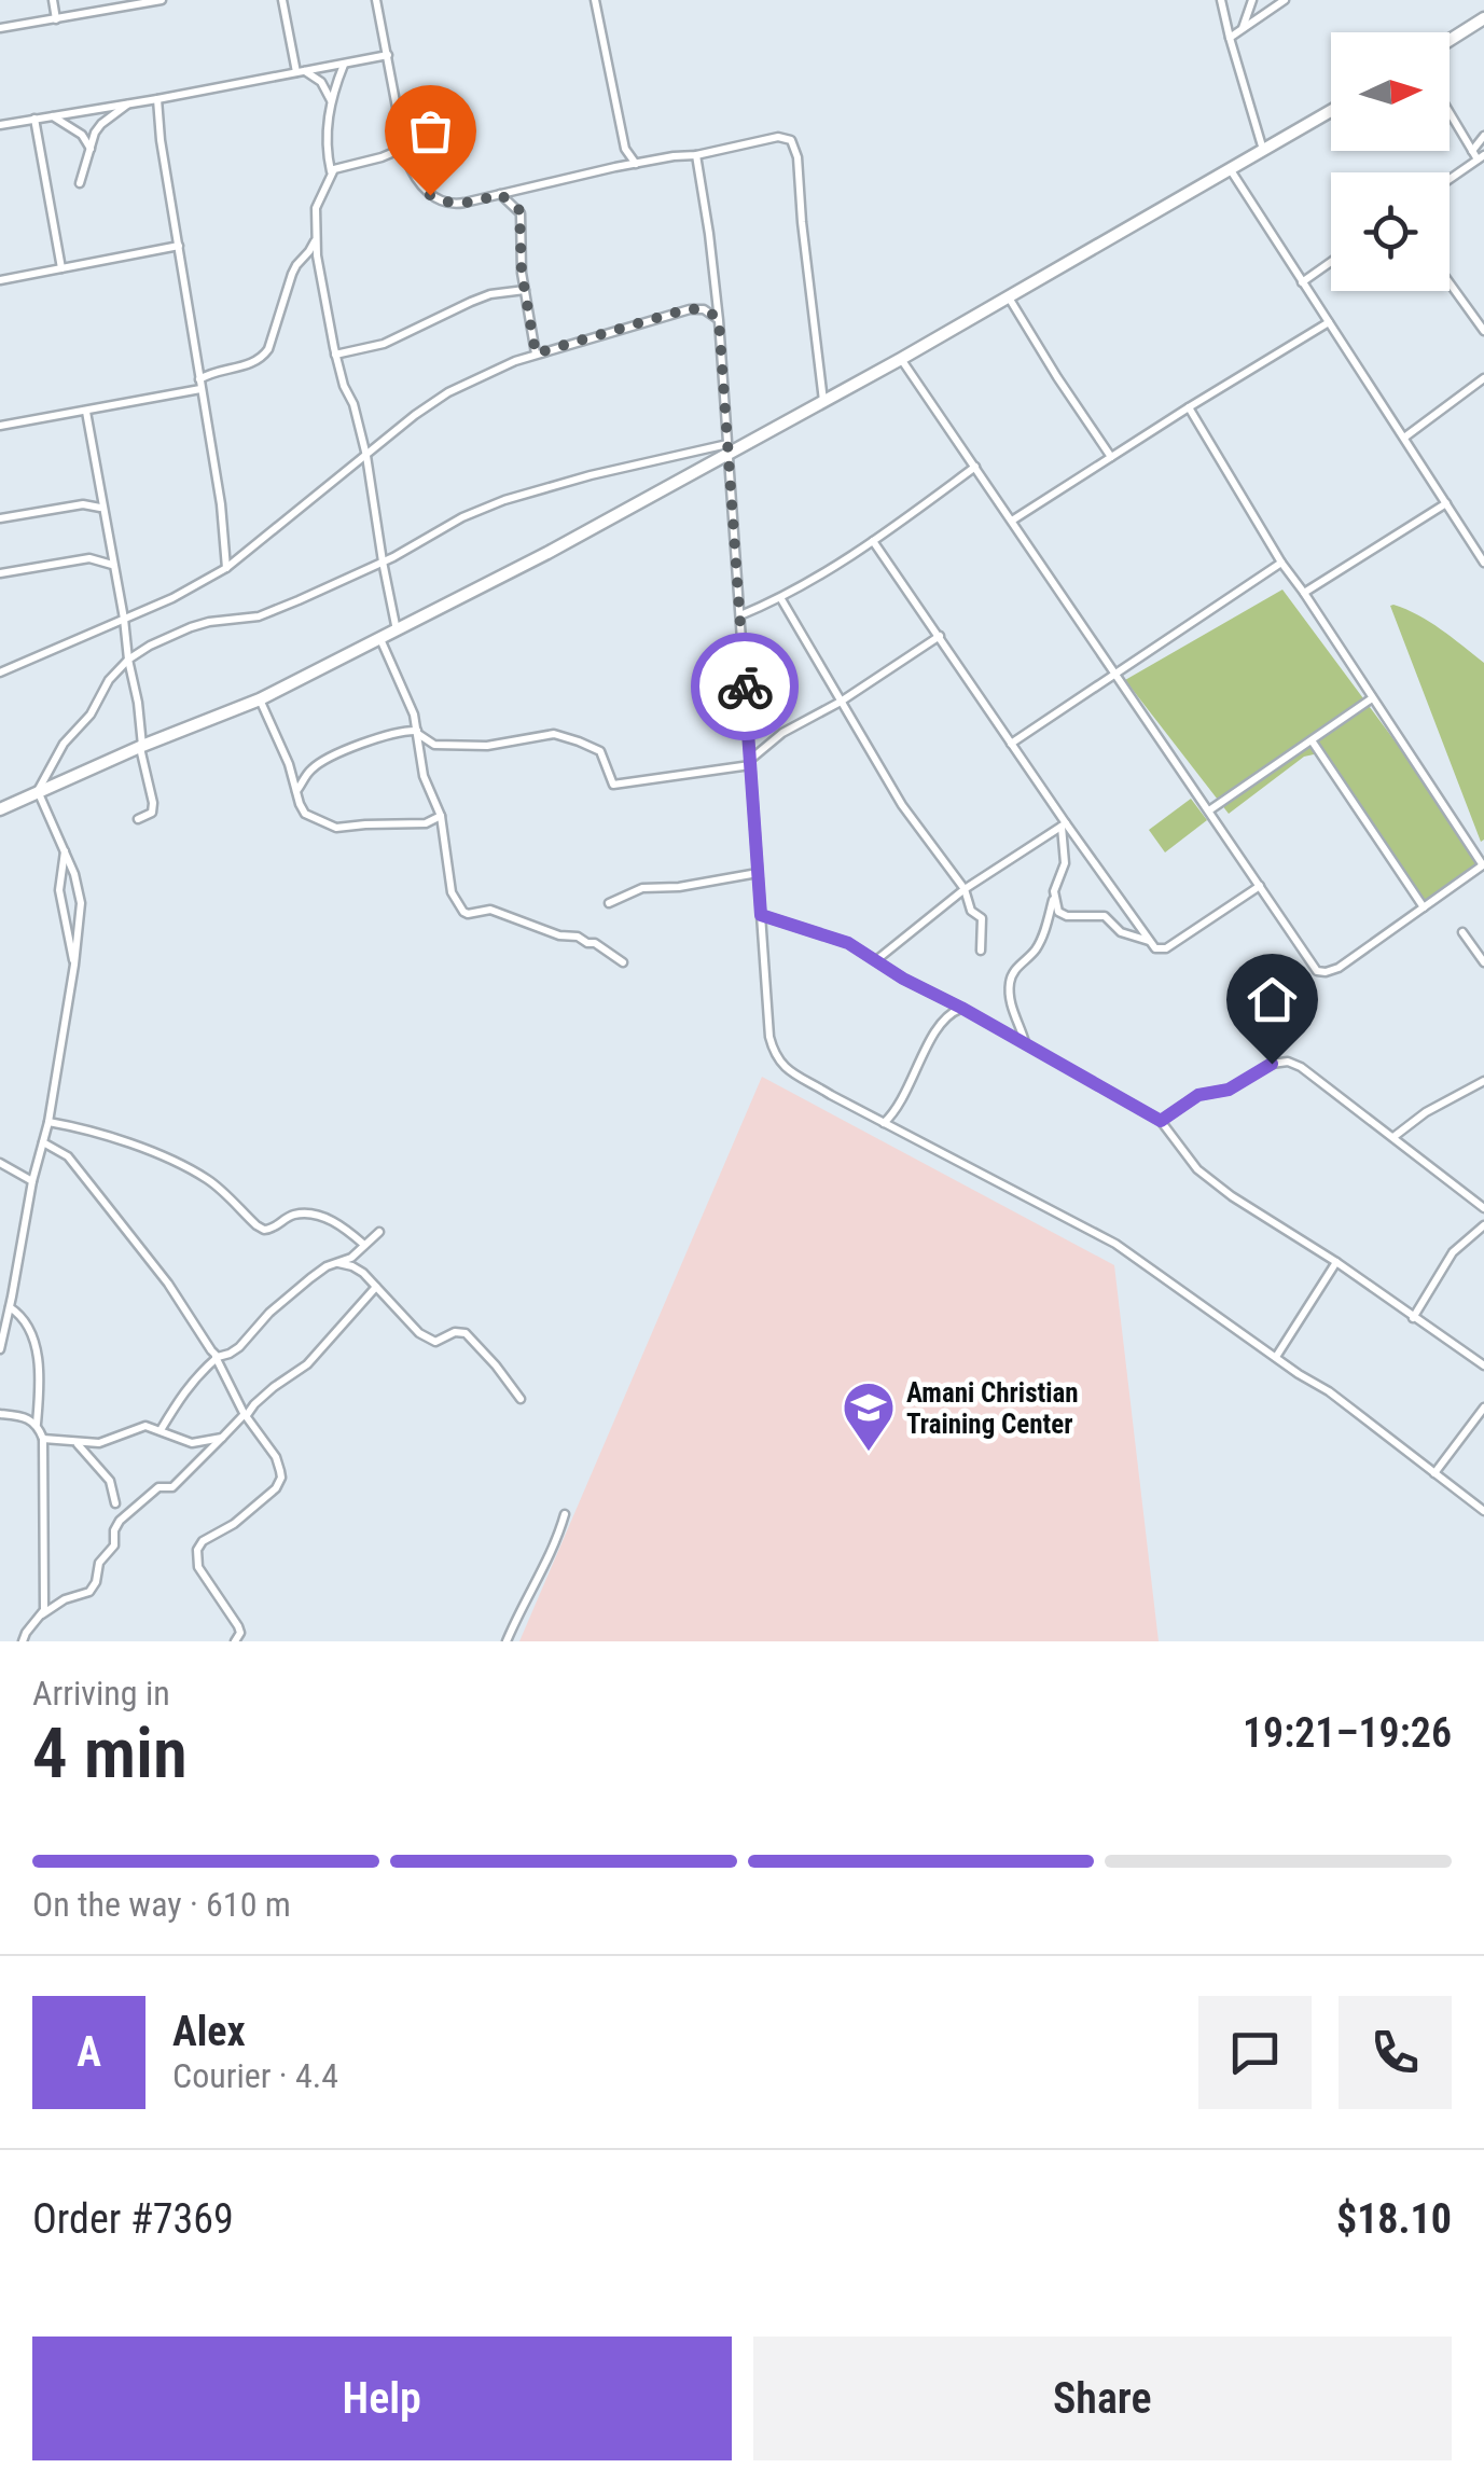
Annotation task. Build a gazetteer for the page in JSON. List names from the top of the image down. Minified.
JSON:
{"places":{"school or university":["Amani Christian Training Center"]},"north":"right","page":{"heading":["4 min","Arriving in","19:21–19:26"],"panel":["Alex","Courier · 4.4","Order #7369","$18.10"],"bar":"On the way · 610 m","round":"A","buttons":["Help","Share"]}}
